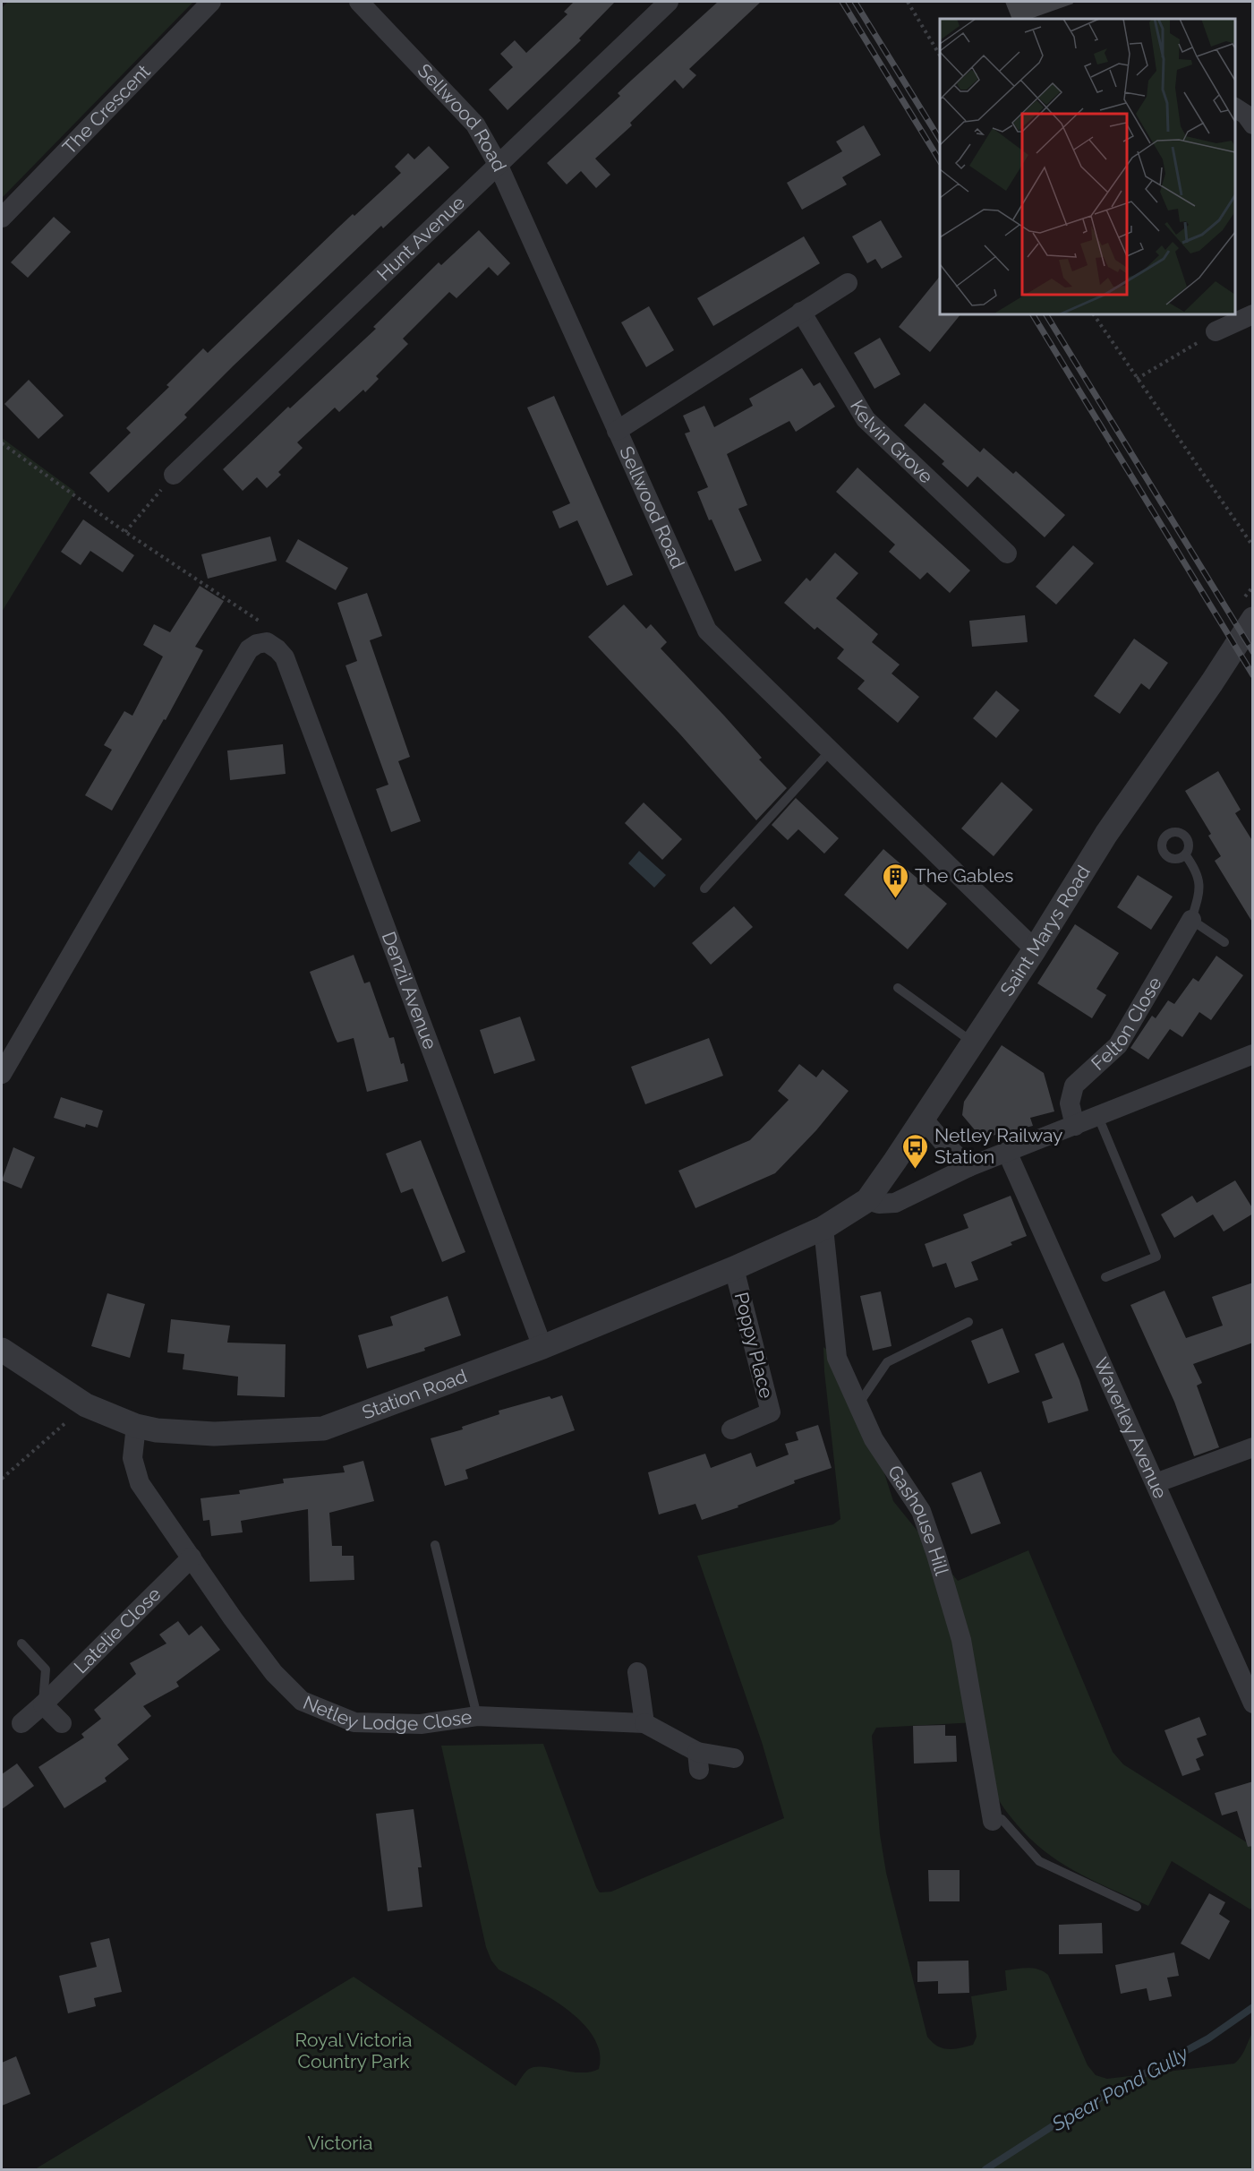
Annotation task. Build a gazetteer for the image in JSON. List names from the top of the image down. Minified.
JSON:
{"streets":{"street":["The Crescent","Sellwood Road","Hunt Avenue","Kelvin Grove","Saint Marys Road","Denzil Avenue","Felton Close","Poppy Place","Station Road","Waverley Avenue","Gashouse Hill","Latelie Close","Netley Lodge Close"]},"crossings":[["Sellwood Road","Hunt Avenue"],["Sellwood Road","Saint Marys Road"],["Saint Marys Road","Station Road"],["Saint Marys Road","Gashouse Hill"],["Denzil Avenue","Station Road"],["Poppy Place","Station Road"],["Station Road","Gashouse Hill"],["Station Road","Netley Lodge Close"],["Latelie Close","Netley Lodge Close"]],"water":["Spear Pond Gully"],"parks":["Royal Victoria Country Park","Victoria"],"places":{"building":["The Gables"],"bus stop":["Netley Railway Station"]}}
